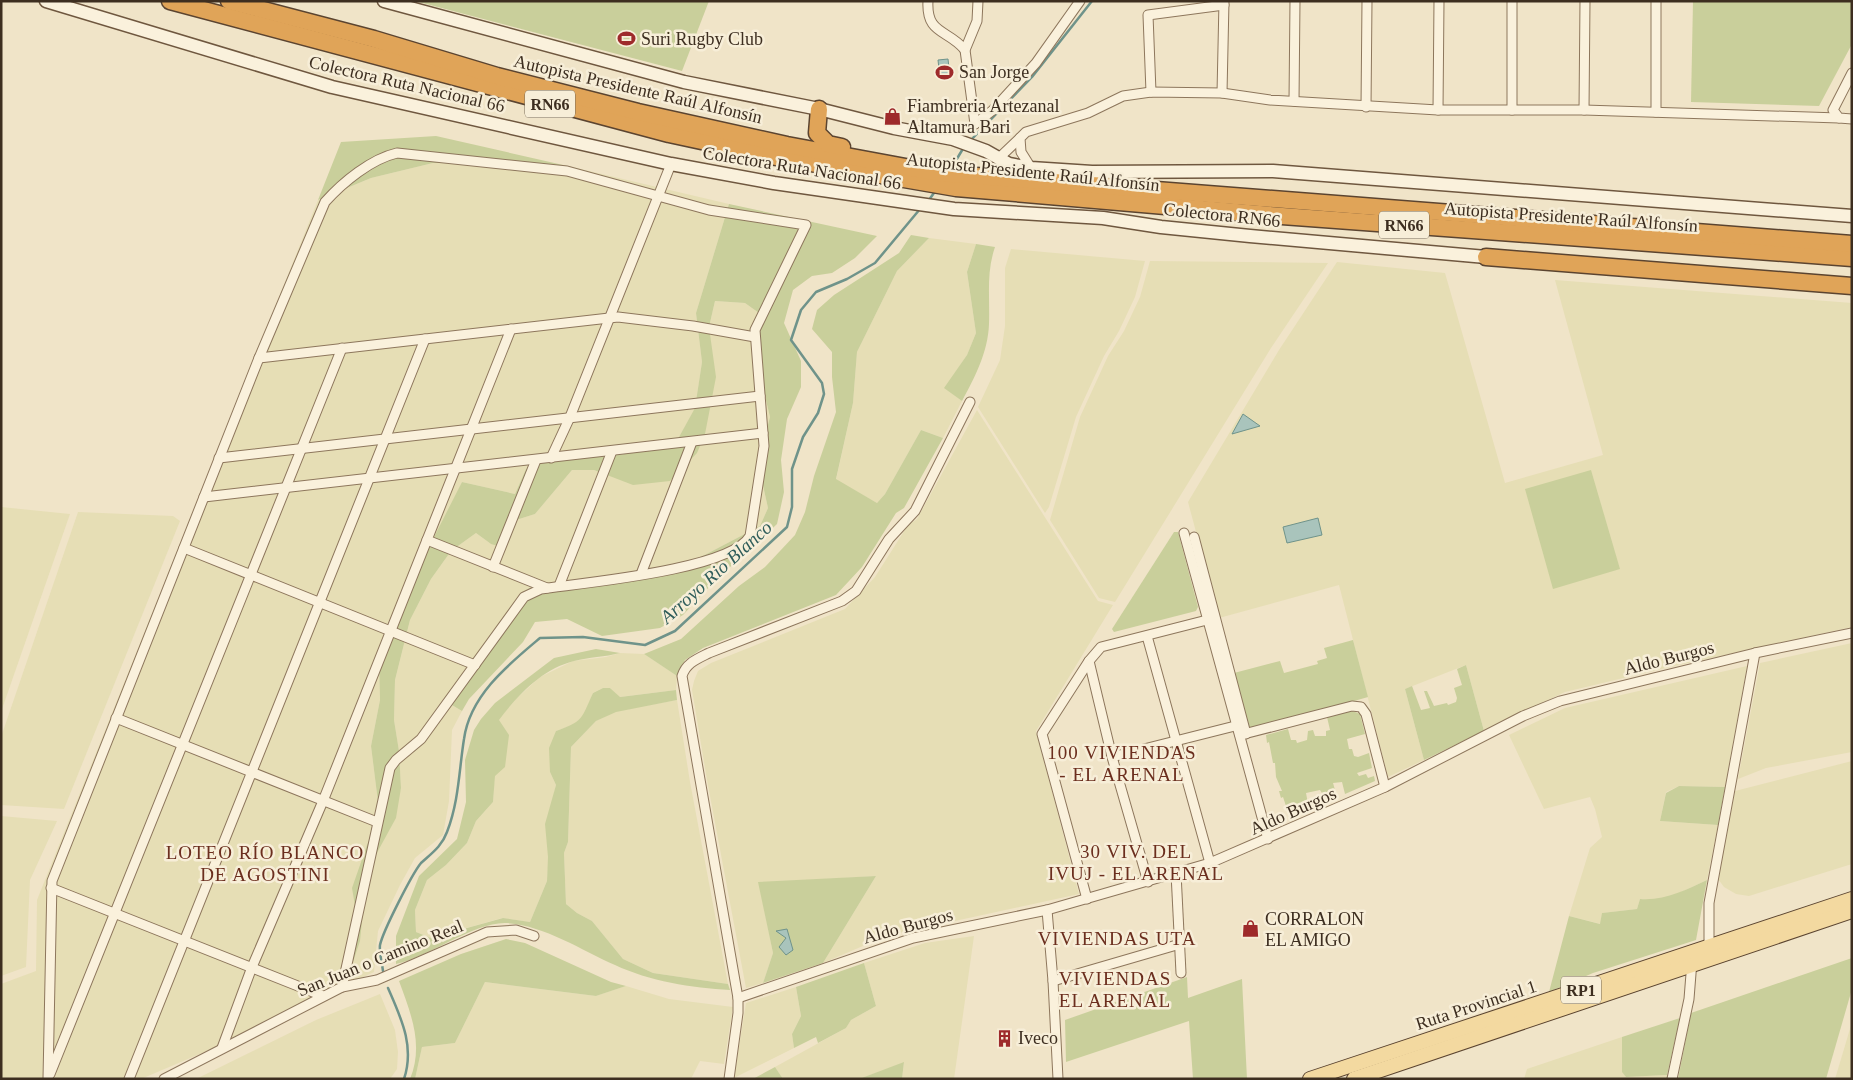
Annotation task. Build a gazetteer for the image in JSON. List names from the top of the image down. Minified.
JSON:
{"streets":{"highway":["Autopista Presidente Raúl Alfonsín","RN66"],"main road":["RP1","Ruta Provincial 1"],"street":["Colectora Ruta Nacional 66","Colectora RN66","Aldo Burgos","San Juan o Camino Real"]},"crossings":[["Colectora Ruta Nacional 66","Colectora RN66"]],"districts":["100 VIVIENDAS - EL ARENAL","30 VIV. DEL IVUJ - EL ARENAL","LOTEO RÍO BLANCO DE AGOSTINI","VIVIENDAS UTA","VIVIENDAS EL ARENAL"],"water":["Arroyo Rio Blanco"],"places":{"sports":["Suri Rugby Club","San Jorge"],"shop":["Fiambreria Artezanal Altamura Bari","CORRALON EL AMIGO"],"building":["Iveco"]}}
